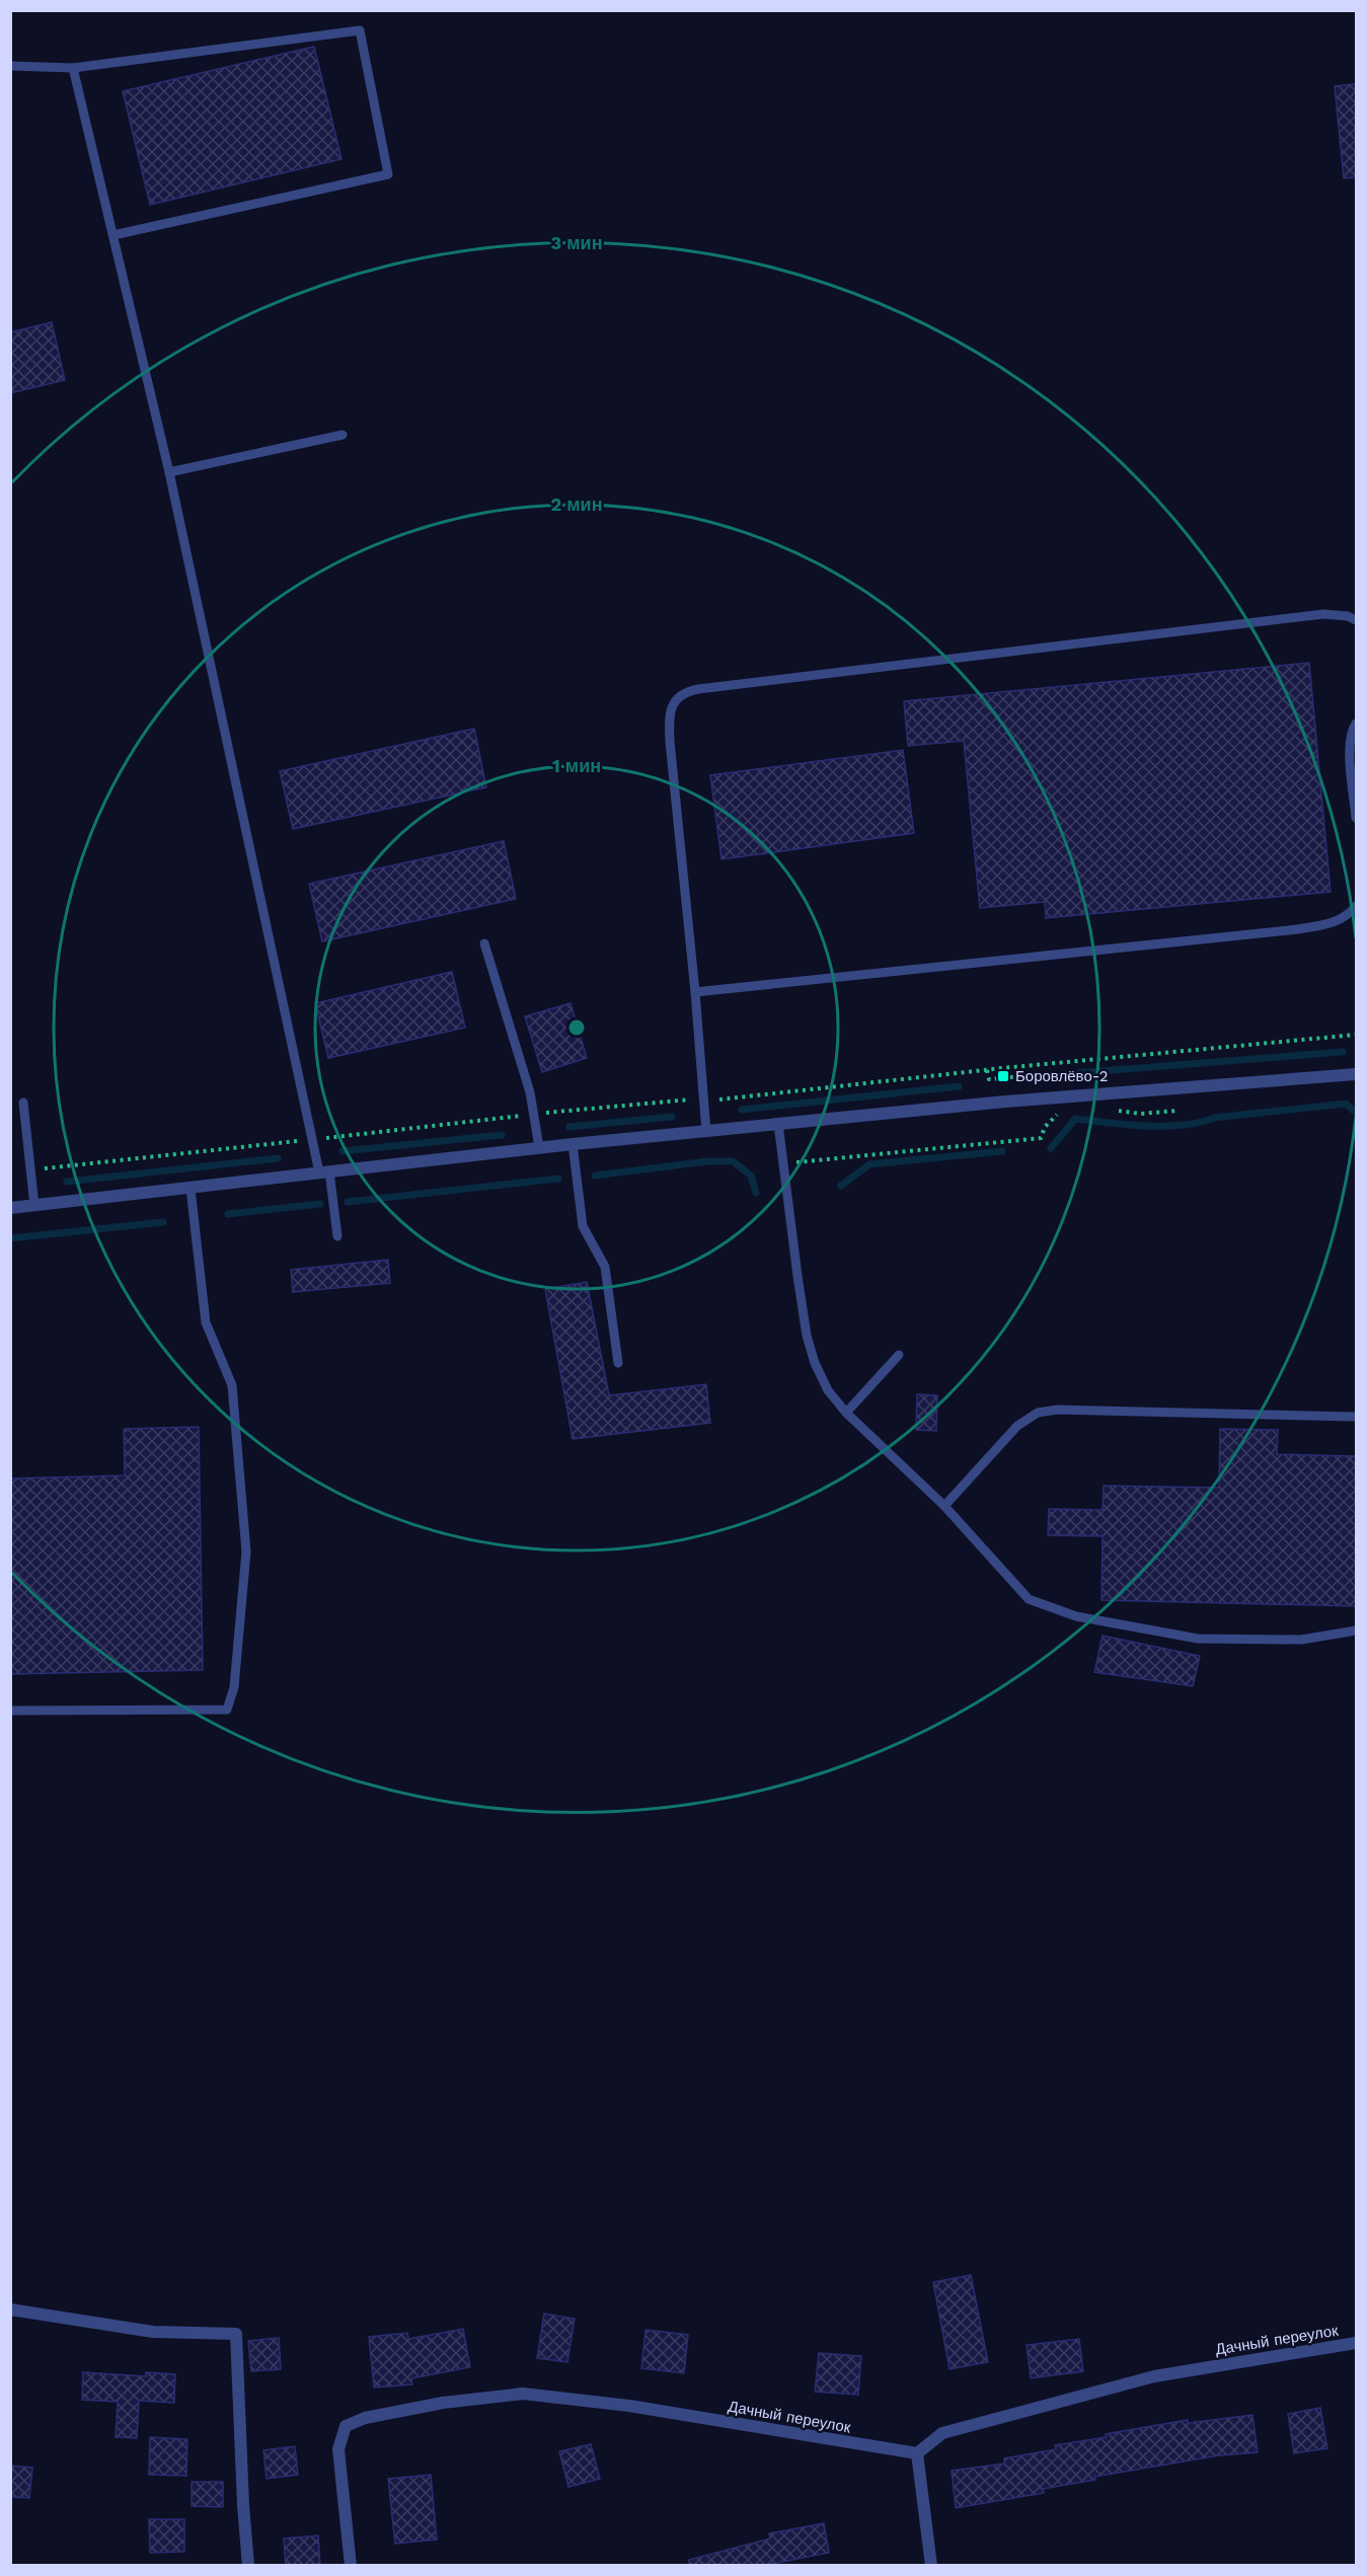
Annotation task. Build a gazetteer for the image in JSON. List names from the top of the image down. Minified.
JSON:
{"streets":{"street":["Дачный переулок"]},"places":{"transit":["Боровлёво-2"]},"rings":["3 мин","2 мин","1 мин"]}
